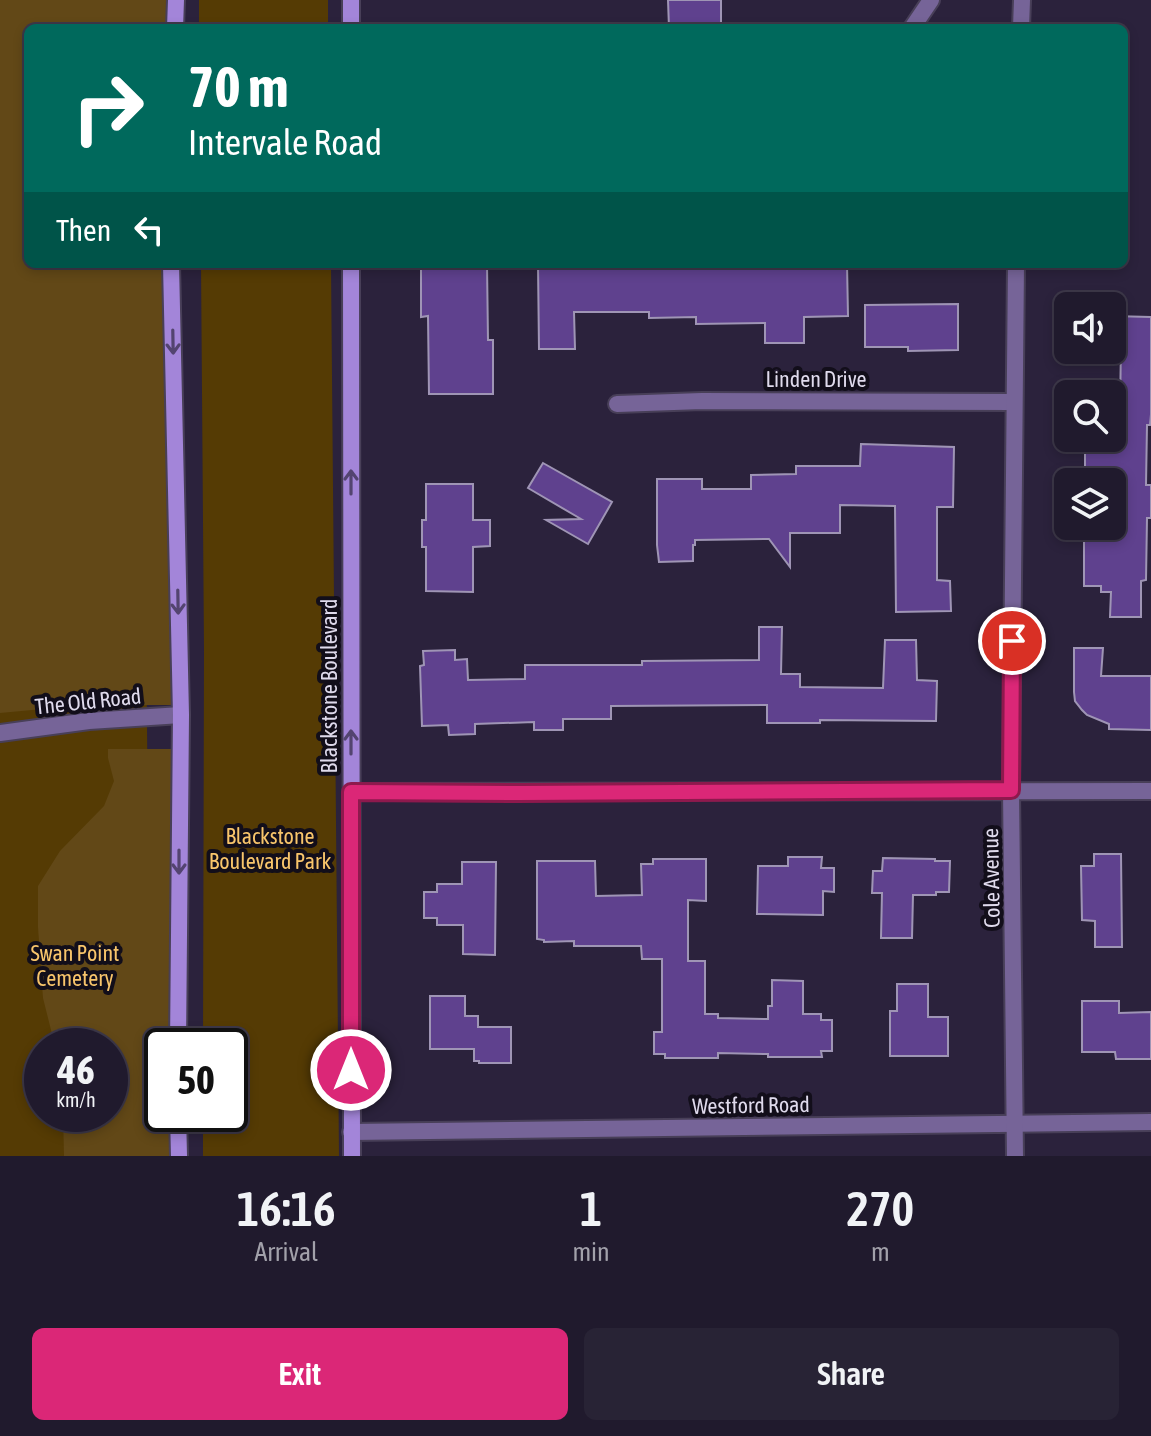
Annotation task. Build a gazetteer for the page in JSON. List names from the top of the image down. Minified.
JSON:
{"streets":{"main road":["Blackstone Boulevard"],"street":["Linden Drive","The Old Road","Cole Avenue","Westford Road"]},"crossings":[["Linden Drive","Cole Avenue"],["Blackstone Boulevard","Westford Road"],["Cole Avenue","Westford Road"]],"one_way":["Blackstone Boulevard"],"parks":["Blackstone Boulevard Park","Swan Point Cemetery"],"page":{"turn":["70 m","Intervale Road"],"then":"Then","speed":"46 km/h","limit":"50","eta":["16:16","Arrival","1","min","270","m"],"buttons":["Exit","Share"]}}
